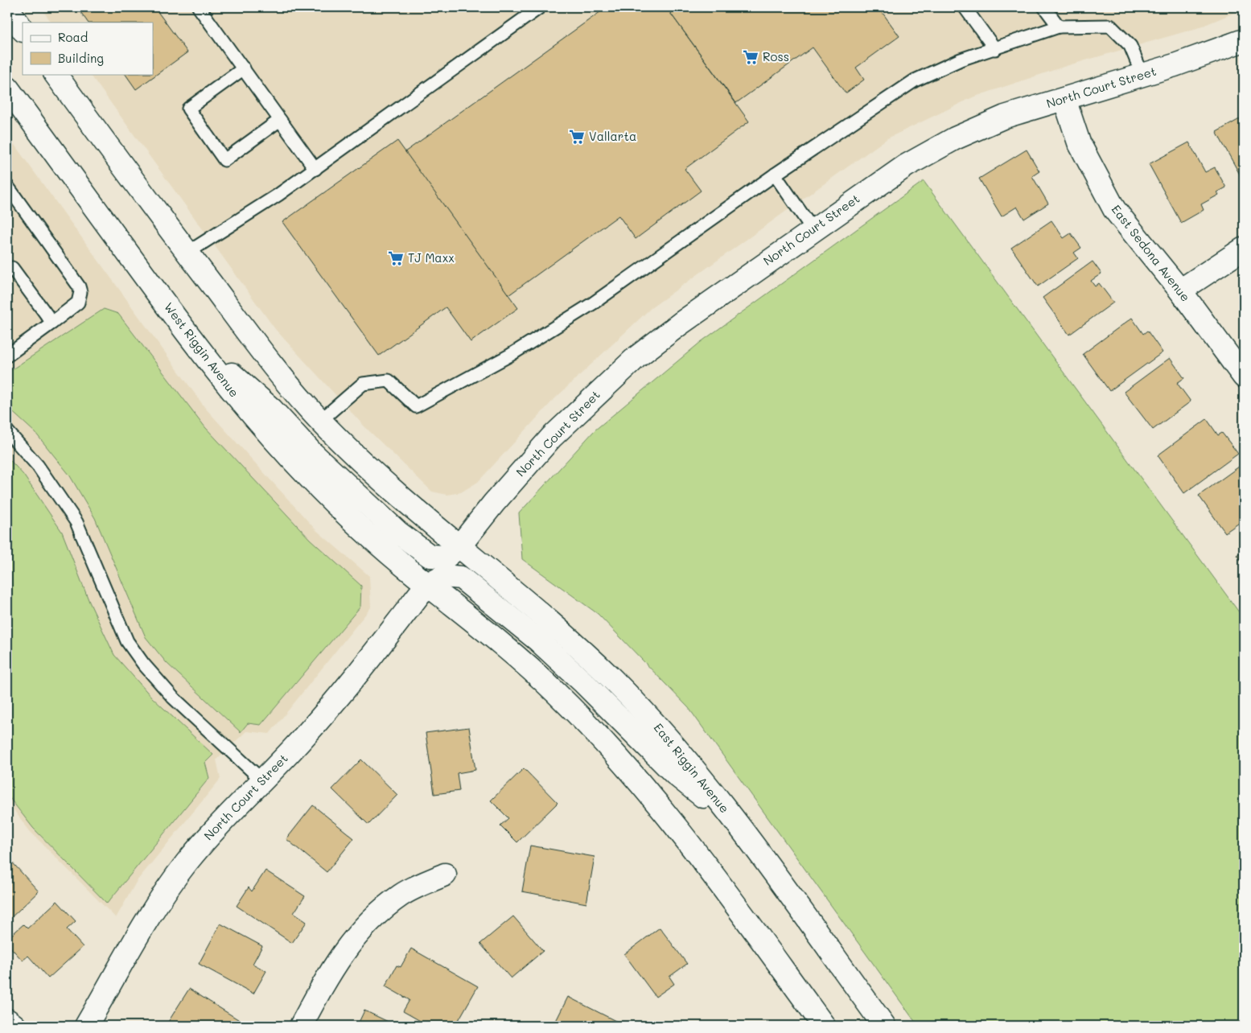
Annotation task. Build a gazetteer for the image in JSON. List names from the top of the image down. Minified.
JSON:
{"streets":{"main road":["North Court Street","East Sedona Avenue","West Riggin Avenue","East Riggin Avenue"]},"crossings":[["North Court Street","East Sedona Avenue"],["North Court Street","West Riggin Avenue"],["North Court Street","East Riggin Avenue"]],"places":{"supermarket":["Ross","Vallarta","TJ Maxx"]},"legend":["Road","Building"]}
